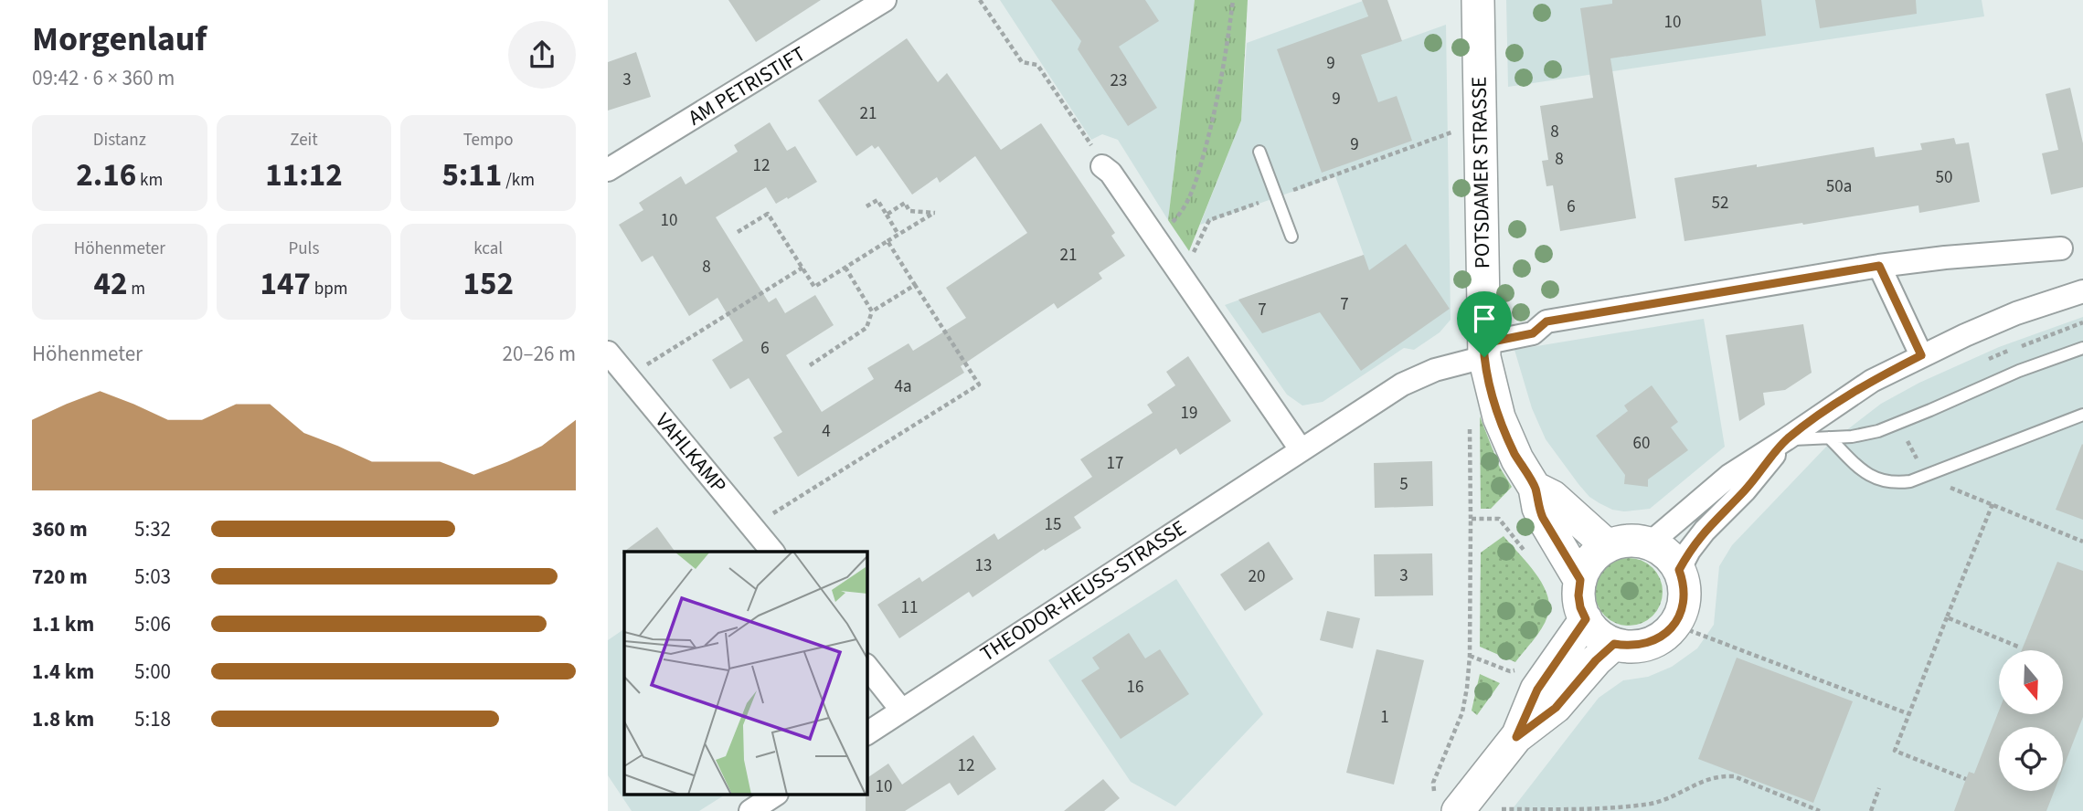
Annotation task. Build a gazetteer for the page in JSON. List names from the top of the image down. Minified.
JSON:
{"streets":{"street":["AM PETRISTIFT","POTSDAMER STRASSE","VAHLKAMP","THEODOR-HEUSS-STRASSE"]},"crossings":[["POTSDAMER STRASSE","THEODOR-HEUSS-STRASSE"]],"house_numbers":["10","9","3","23","9","21","8","9","8","12","50","50a","52","6","10","21","8","7","7","6","4a","19","4","60","17","5","15","13","3","20","11","16","1","12","10"],"north":"bottom","page":{"heading":["Morgenlauf","09:42 · 6 × 360 m"],"stats":[["Distanz","2.16 km"],["Zeit","11:12"],["Tempo","5:11 /km"],["Höhenmeter","42 m"],["Puls","147 bpm"],["kcal","152"]],"chart":["Höhenmeter","20–26 m"],"list":[{"name":"360 m","note":"5:32"},{"name":"720 m","note":"5:03"},{"name":"1.1 km","note":"5:06"},{"name":"1.4 km","note":"5:00"},{"name":"1.8 km","note":"5:18"}]}}
